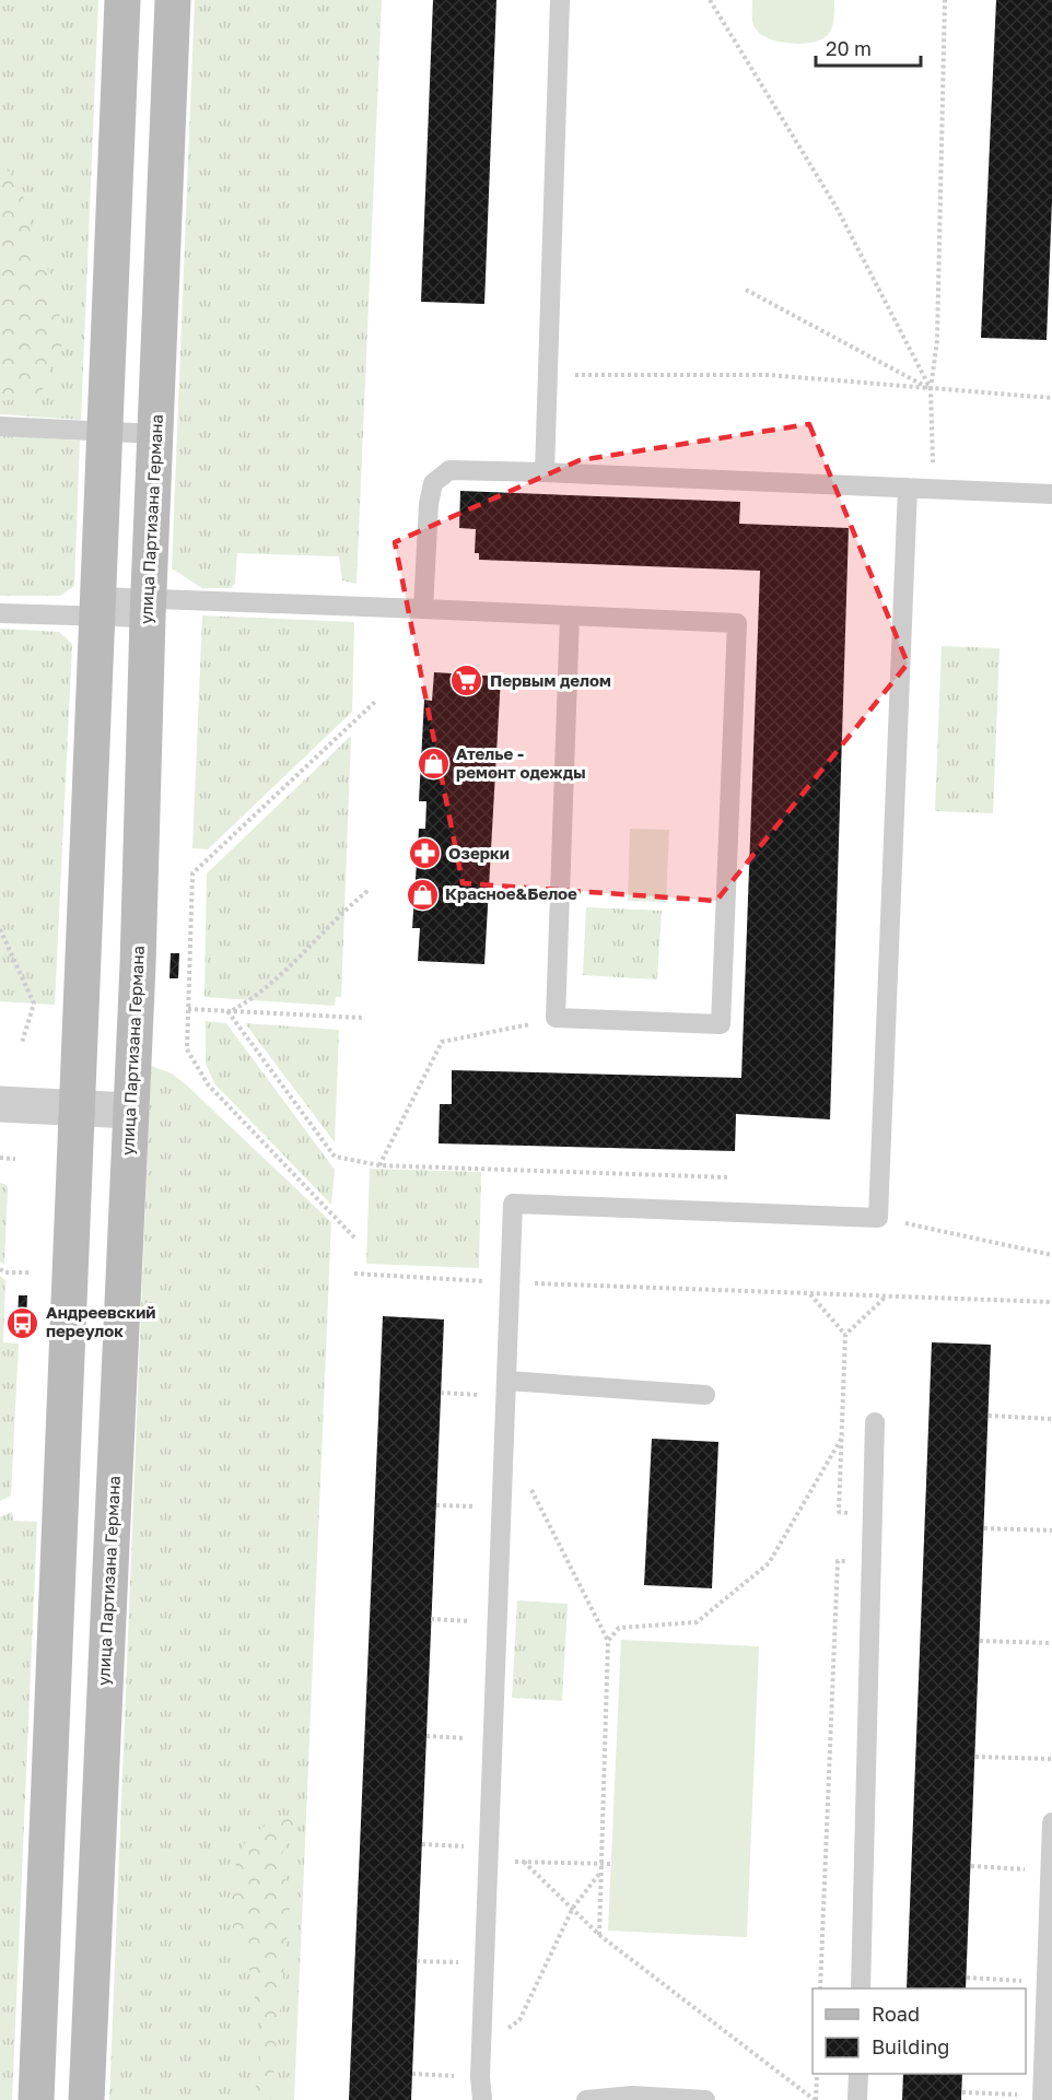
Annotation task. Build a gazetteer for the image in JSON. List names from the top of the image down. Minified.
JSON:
{"streets":{"main road":["улица Партизана Германа"]},"places":{"supermarket":["Первым делом"],"shop":["Ателье - ремонт одежды","Красное&Белое"],"pharmacy":["Озерки"],"bus stop":["Андреевский переулок"]},"legend":["Road","Building"],"scale_bar":"20 m"}
